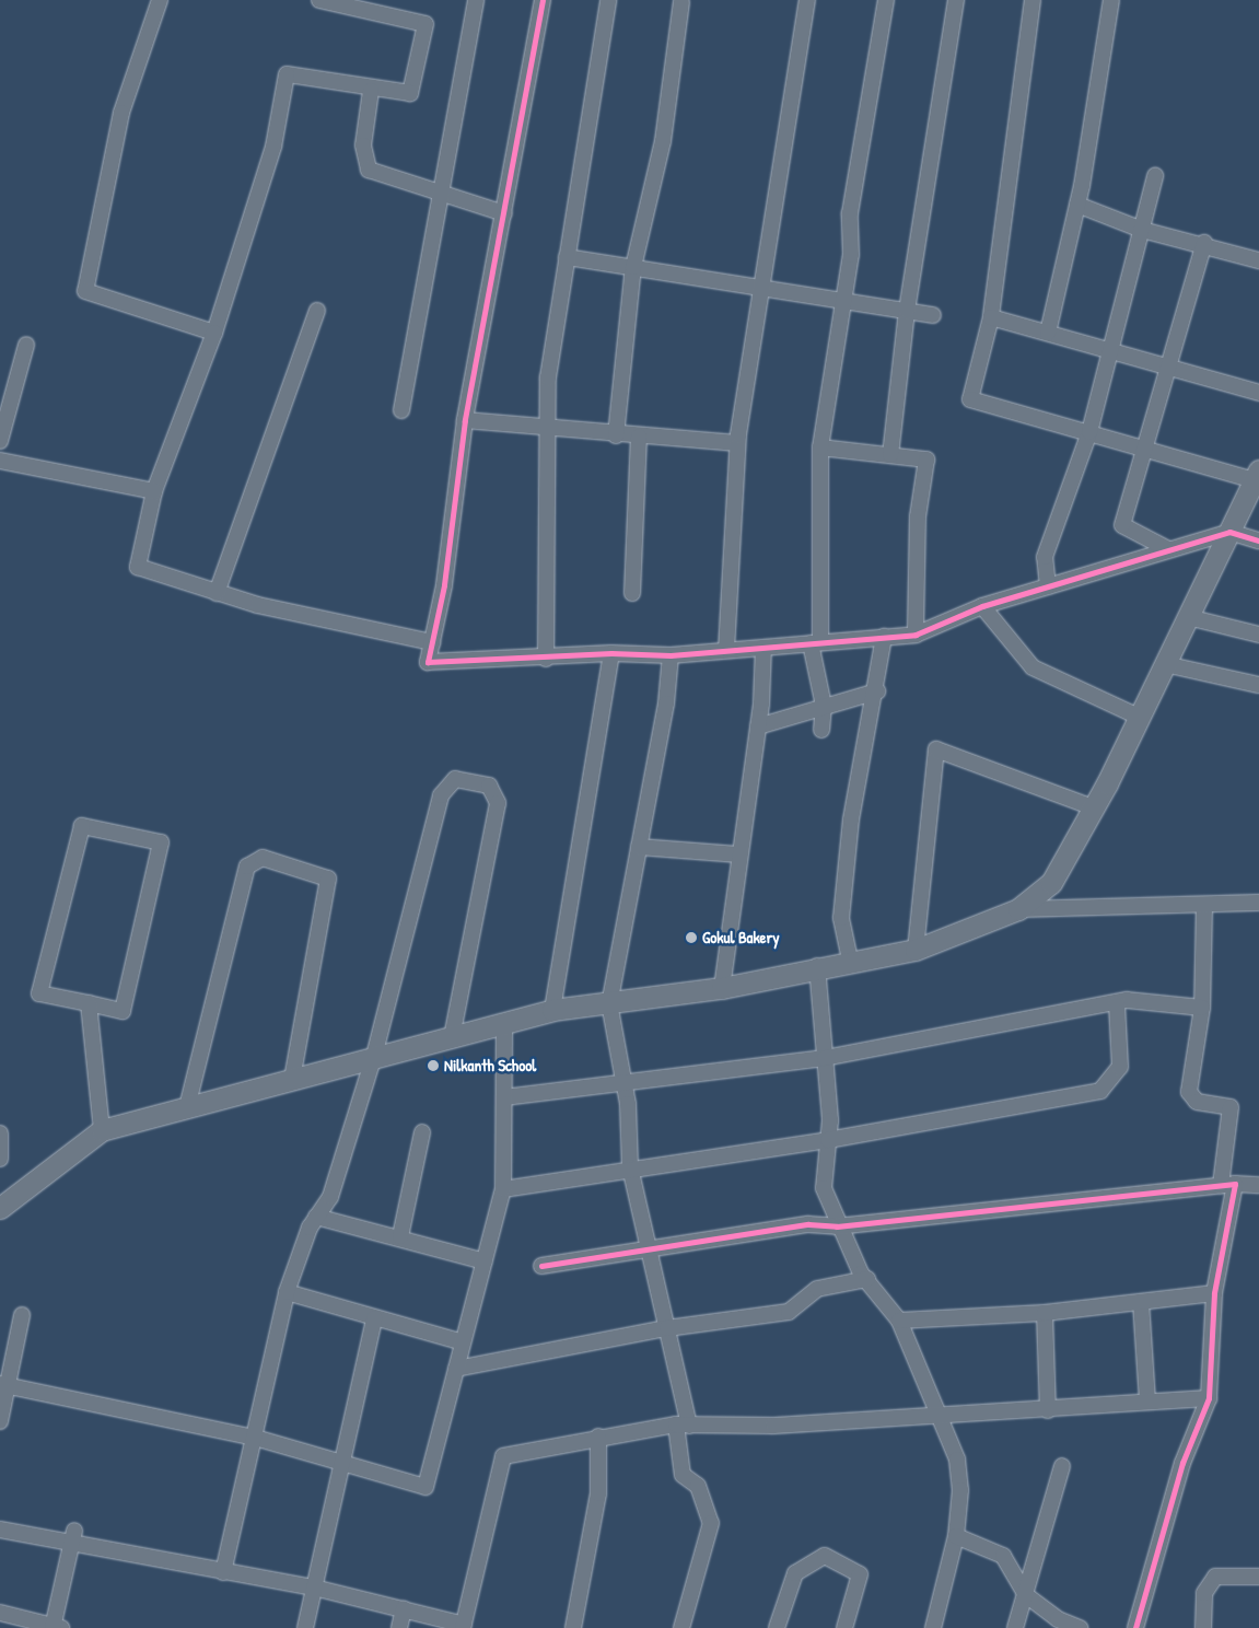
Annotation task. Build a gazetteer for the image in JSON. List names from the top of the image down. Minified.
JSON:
{"places":["Gokul Bakery","Nilkanth School"]}
